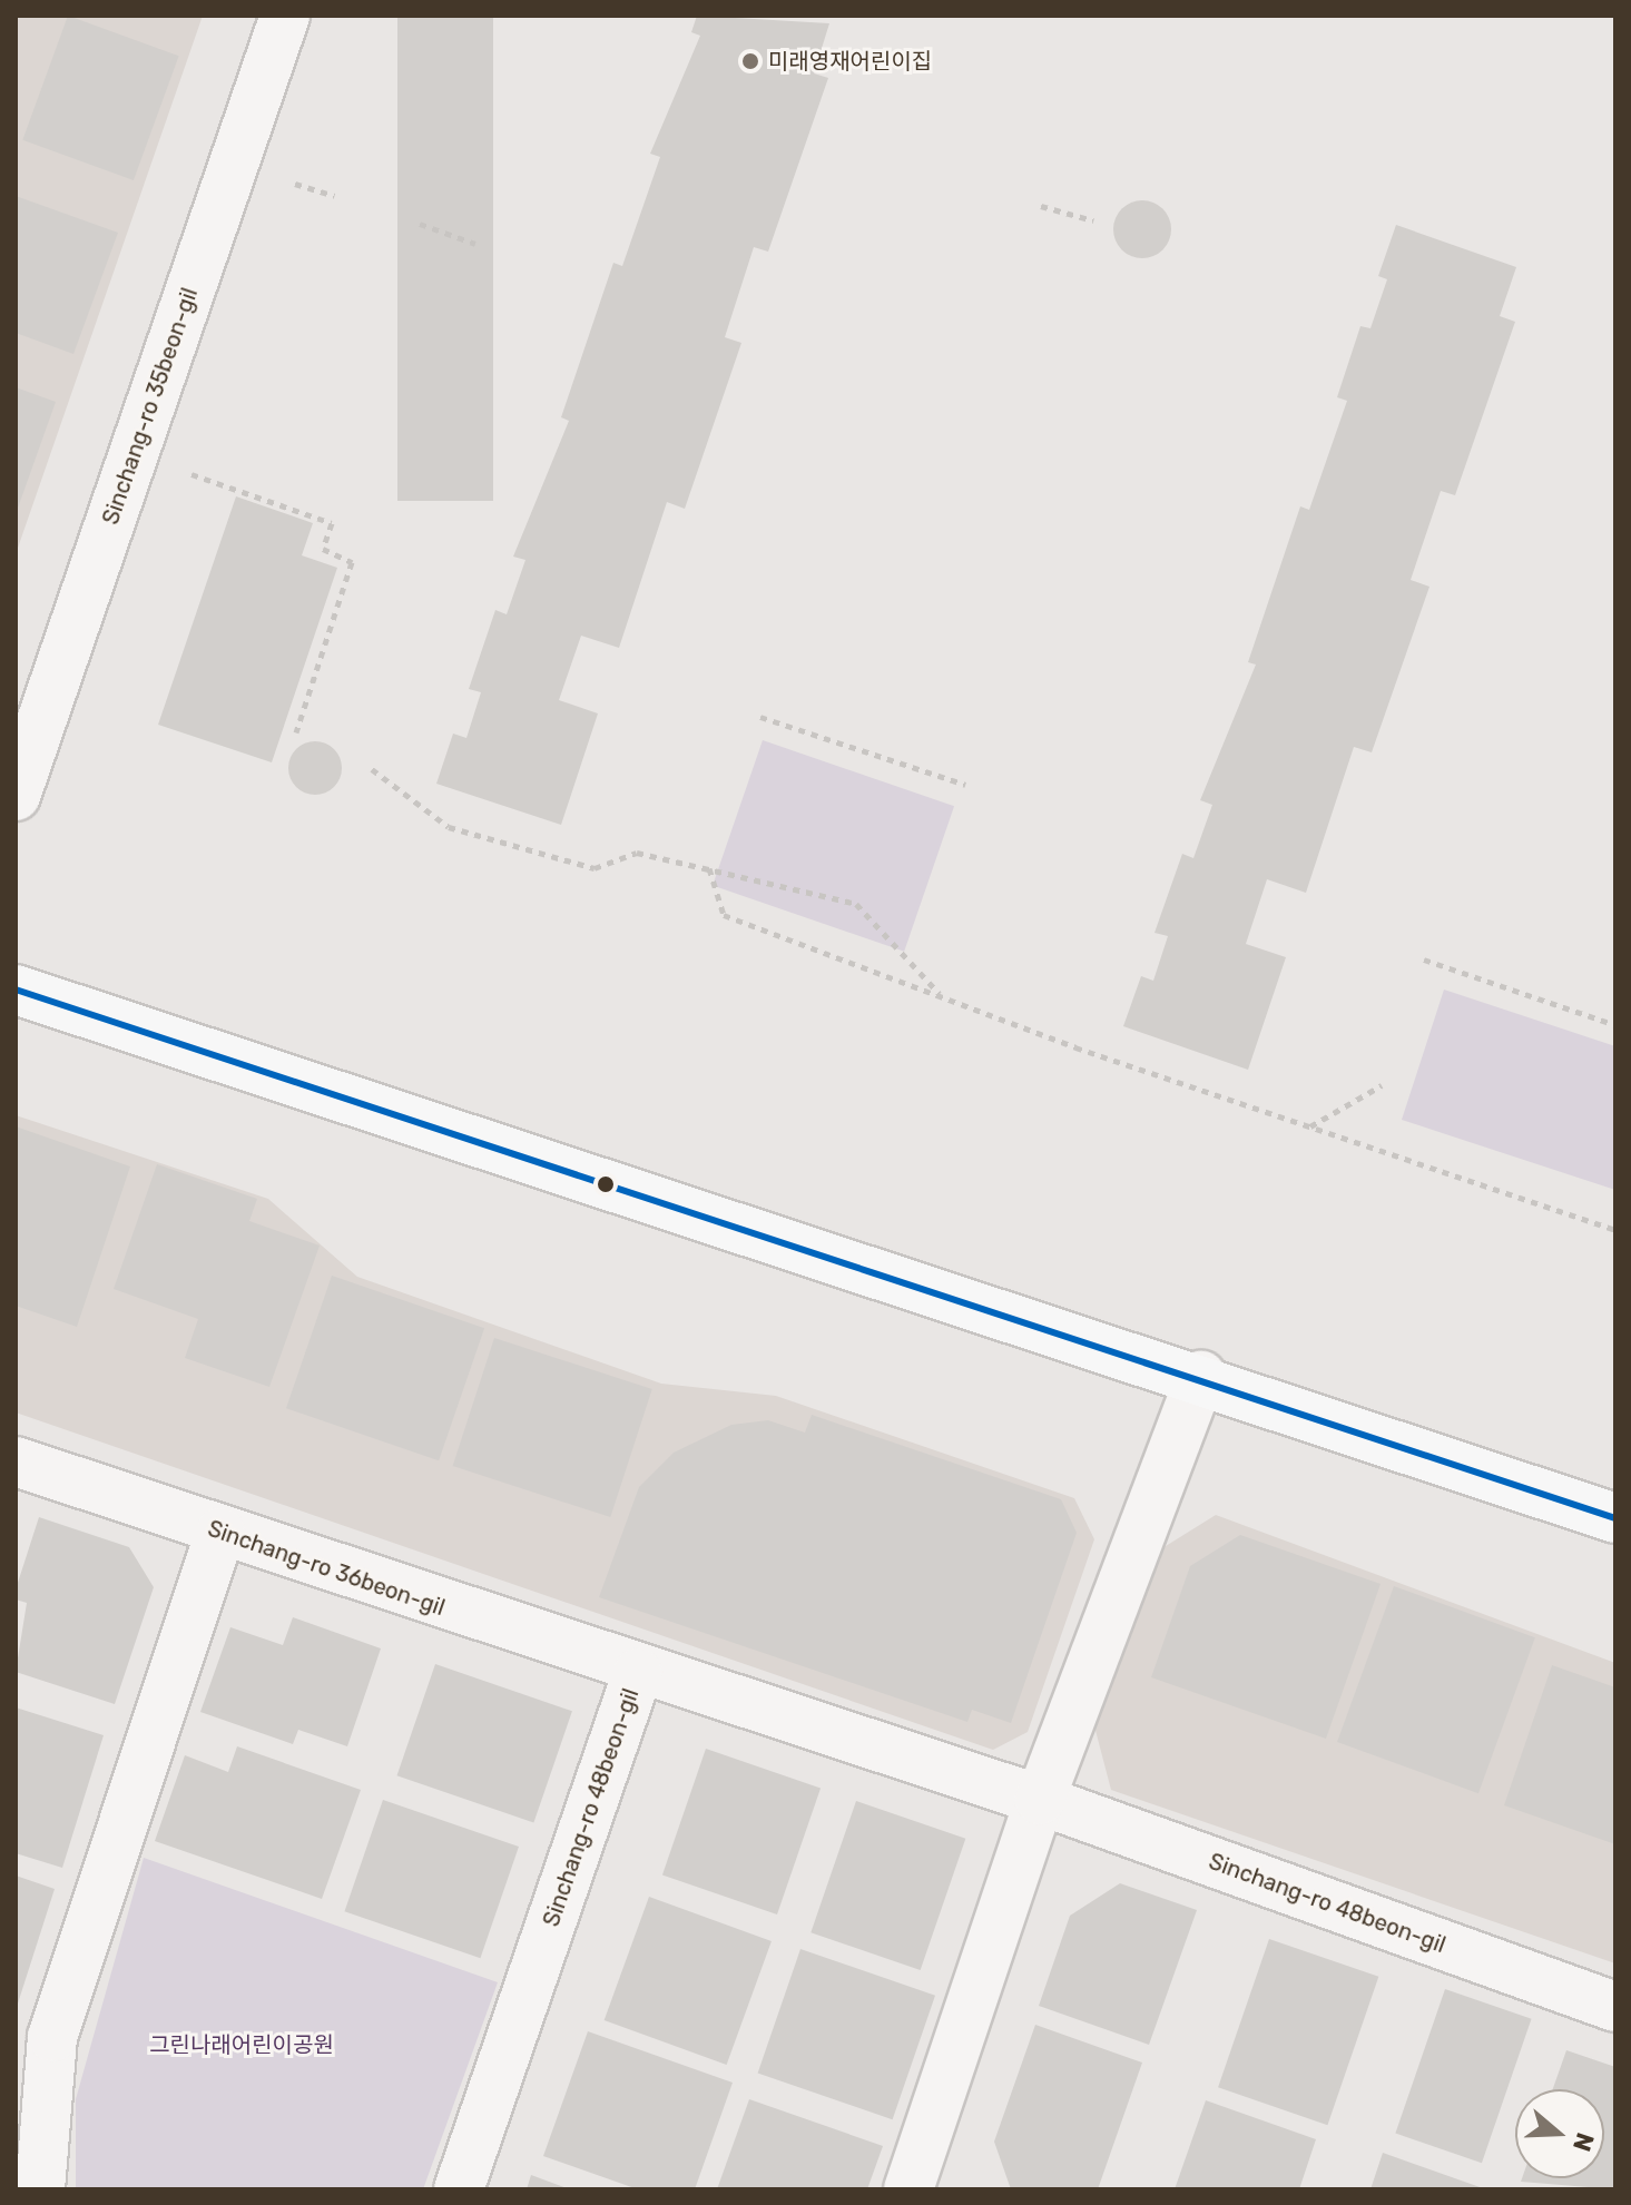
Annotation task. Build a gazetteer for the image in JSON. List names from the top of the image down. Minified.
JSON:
{"streets":{"street":["Sinchang-ro 35beon-gil","Sinchang-ro 36beon-gil","Sinchang-ro 48beon-gil"]},"crossings":[["Sinchang-ro 36beon-gil","Sinchang-ro 48beon-gil"]],"parks":["그린나래어린이공원"],"places":["미래영재어린이집"],"north":"right"}
